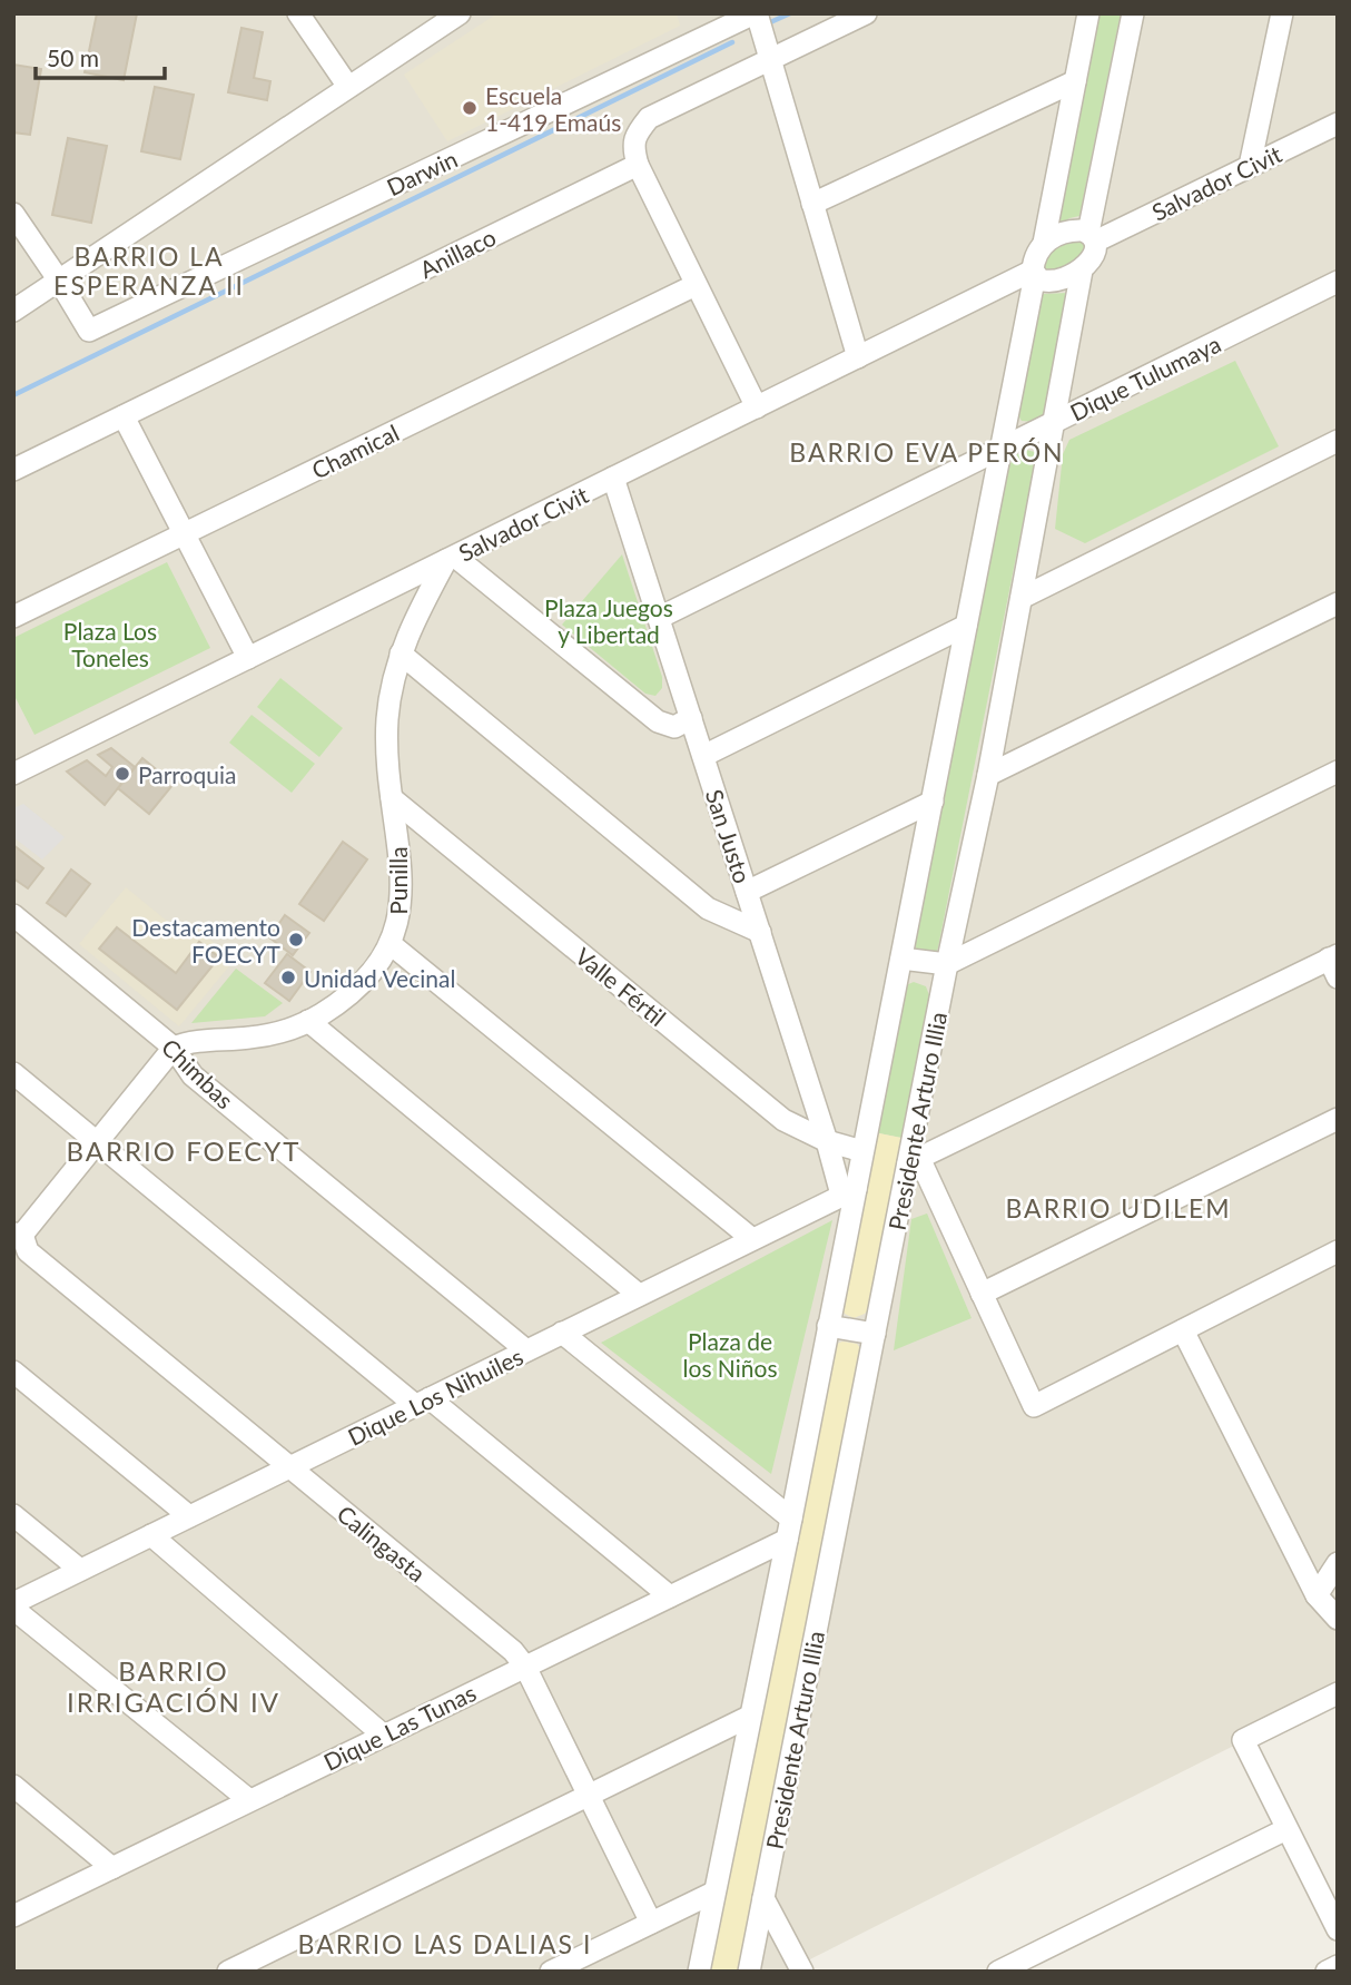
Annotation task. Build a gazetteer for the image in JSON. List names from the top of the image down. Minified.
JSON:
{"streets":{"street":["Darwin","Salvador Civit","Anillaco","Dique Tulumaya","Chamical","San Justo","Punilla","Valle Fértil","Chimbas","Presidente Arturo Illia","Dique Los Nihuiles","Calingasta","Dique Las Tunas"]},"crossings":[["Salvador Civit","San Justo"],["Salvador Civit","Punilla"],["Salvador Civit","Presidente Arturo Illia"],["Dique Tulumaya","San Justo"],["Dique Tulumaya","Presidente Arturo Illia"],["San Justo","Valle Fértil"],["San Justo","Presidente Arturo Illia"],["San Justo","Dique Los Nihuiles"],["Punilla","Valle Fértil"],["Punilla","Chimbas"],["Valle Fértil","Presidente Arturo Illia"],["Chimbas","Dique Los Nihuiles"],["Presidente Arturo Illia","Dique Los Nihuiles"],["Presidente Arturo Illia","Dique Las Tunas"],["Dique Los Nihuiles","Calingasta"],["Calingasta","Dique Las Tunas"]],"districts":["BARRIO LA ESPERANZA II","BARRIO EVA PERÓN","BARRIO FOECYT","BARRIO UDILEM","BARRIO IRRIGACIÓN IV","BARRIO LAS DALIAS I"],"parks":["Plaza Juegos y Libertad","Plaza Los Toneles","Plaza de los Niños"],"places":["Escuela 1-419 Emaús","Parroquia","Destacamento FOECYT","Unidad Vecinal"],"scale_bar":"50 m"}
